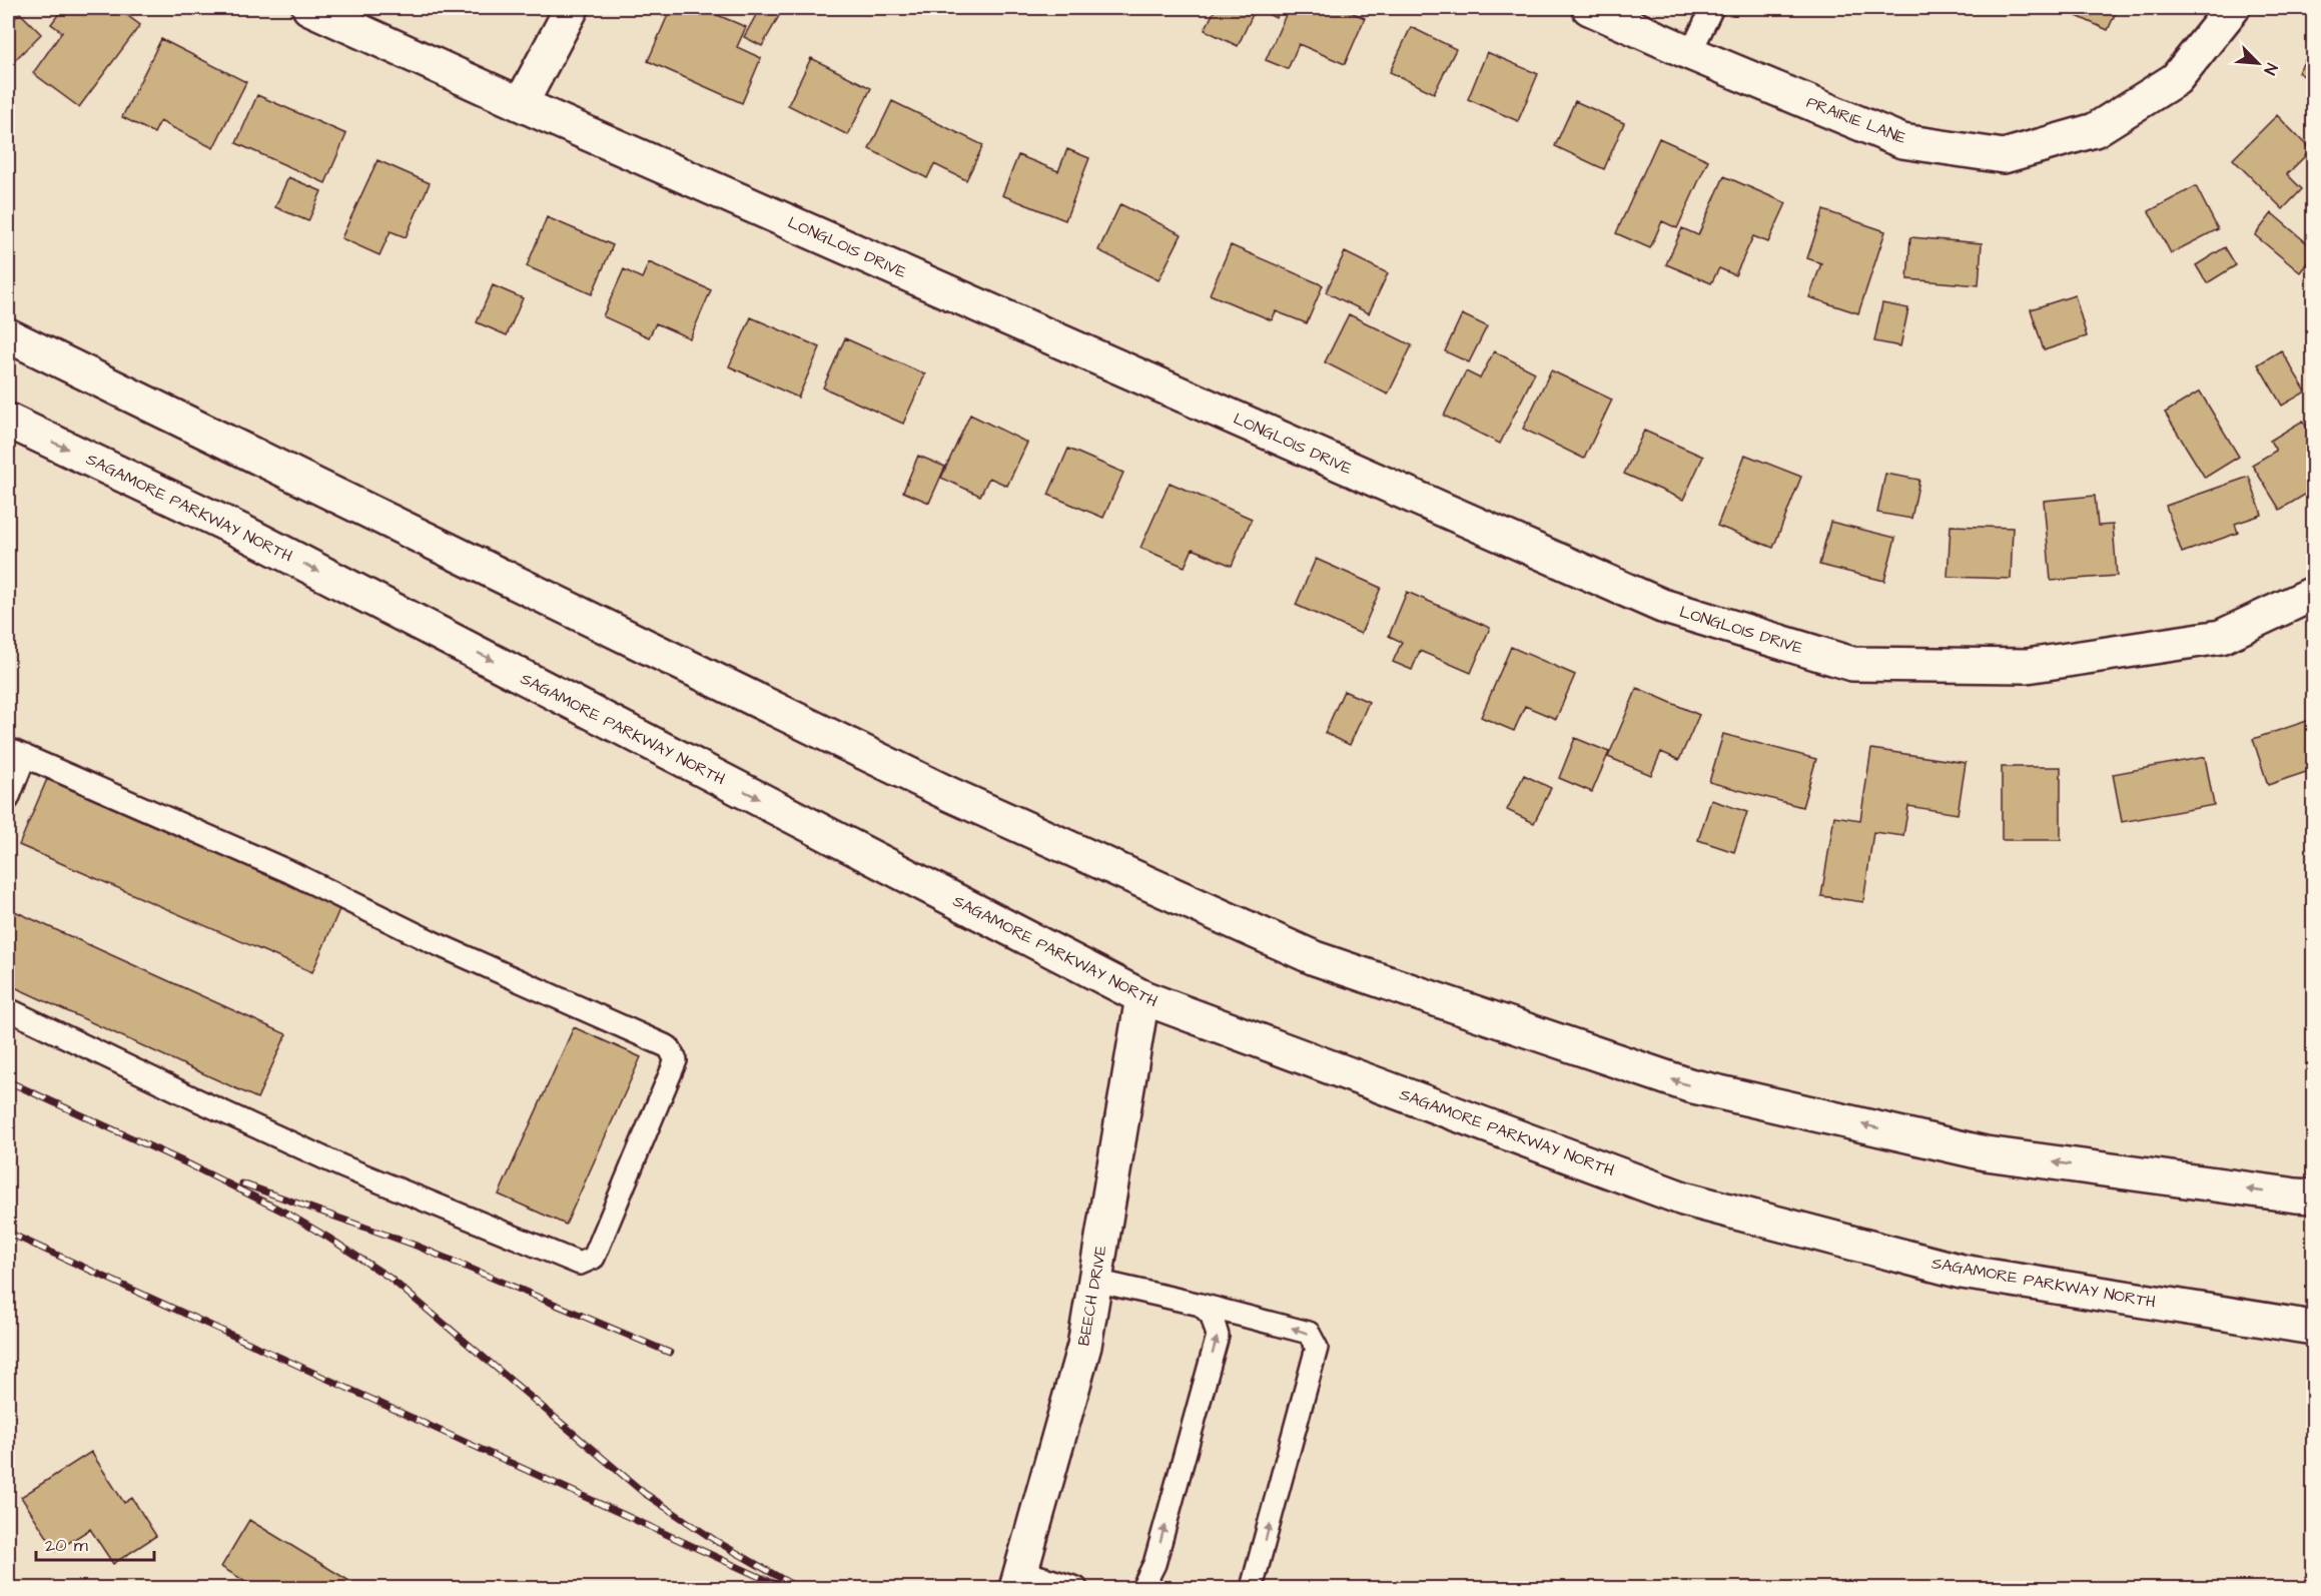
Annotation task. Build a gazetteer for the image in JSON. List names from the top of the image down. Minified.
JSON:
{"streets":{"main road":["PRAIRIE LANE","LONGLOIS DRIVE","SAGAMORE PARKWAY NORTH","BEECH DRIVE"]},"crossings":[["SAGAMORE PARKWAY NORTH","BEECH DRIVE"]],"scale_bar":"20 m","north":"bottom right"}
